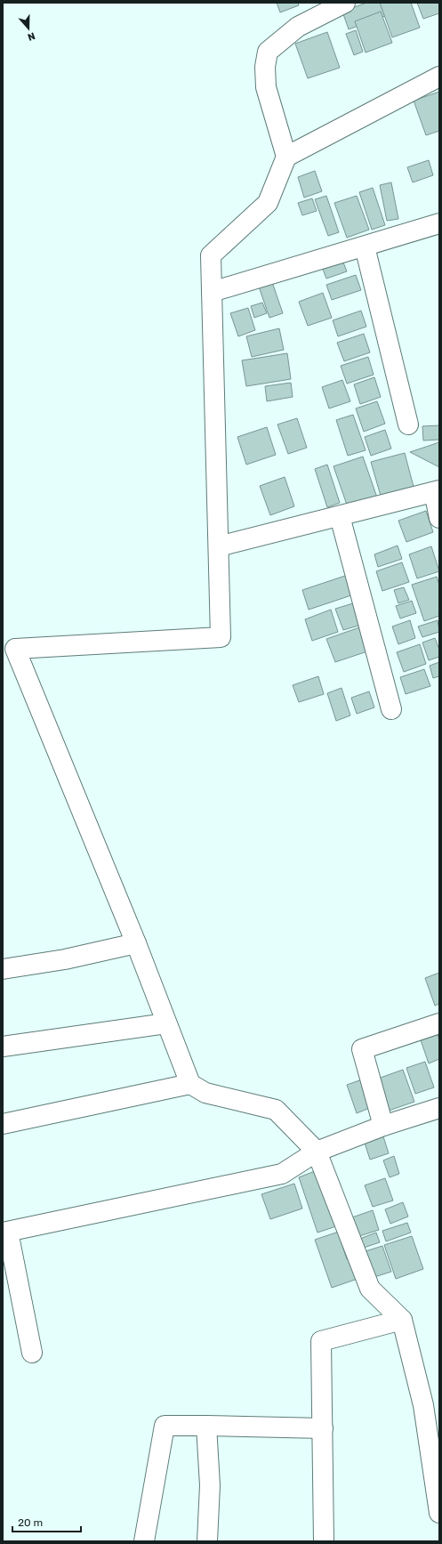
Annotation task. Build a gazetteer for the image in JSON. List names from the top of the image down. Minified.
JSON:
{"scale_bar":"20 m","north":"bottom"}
